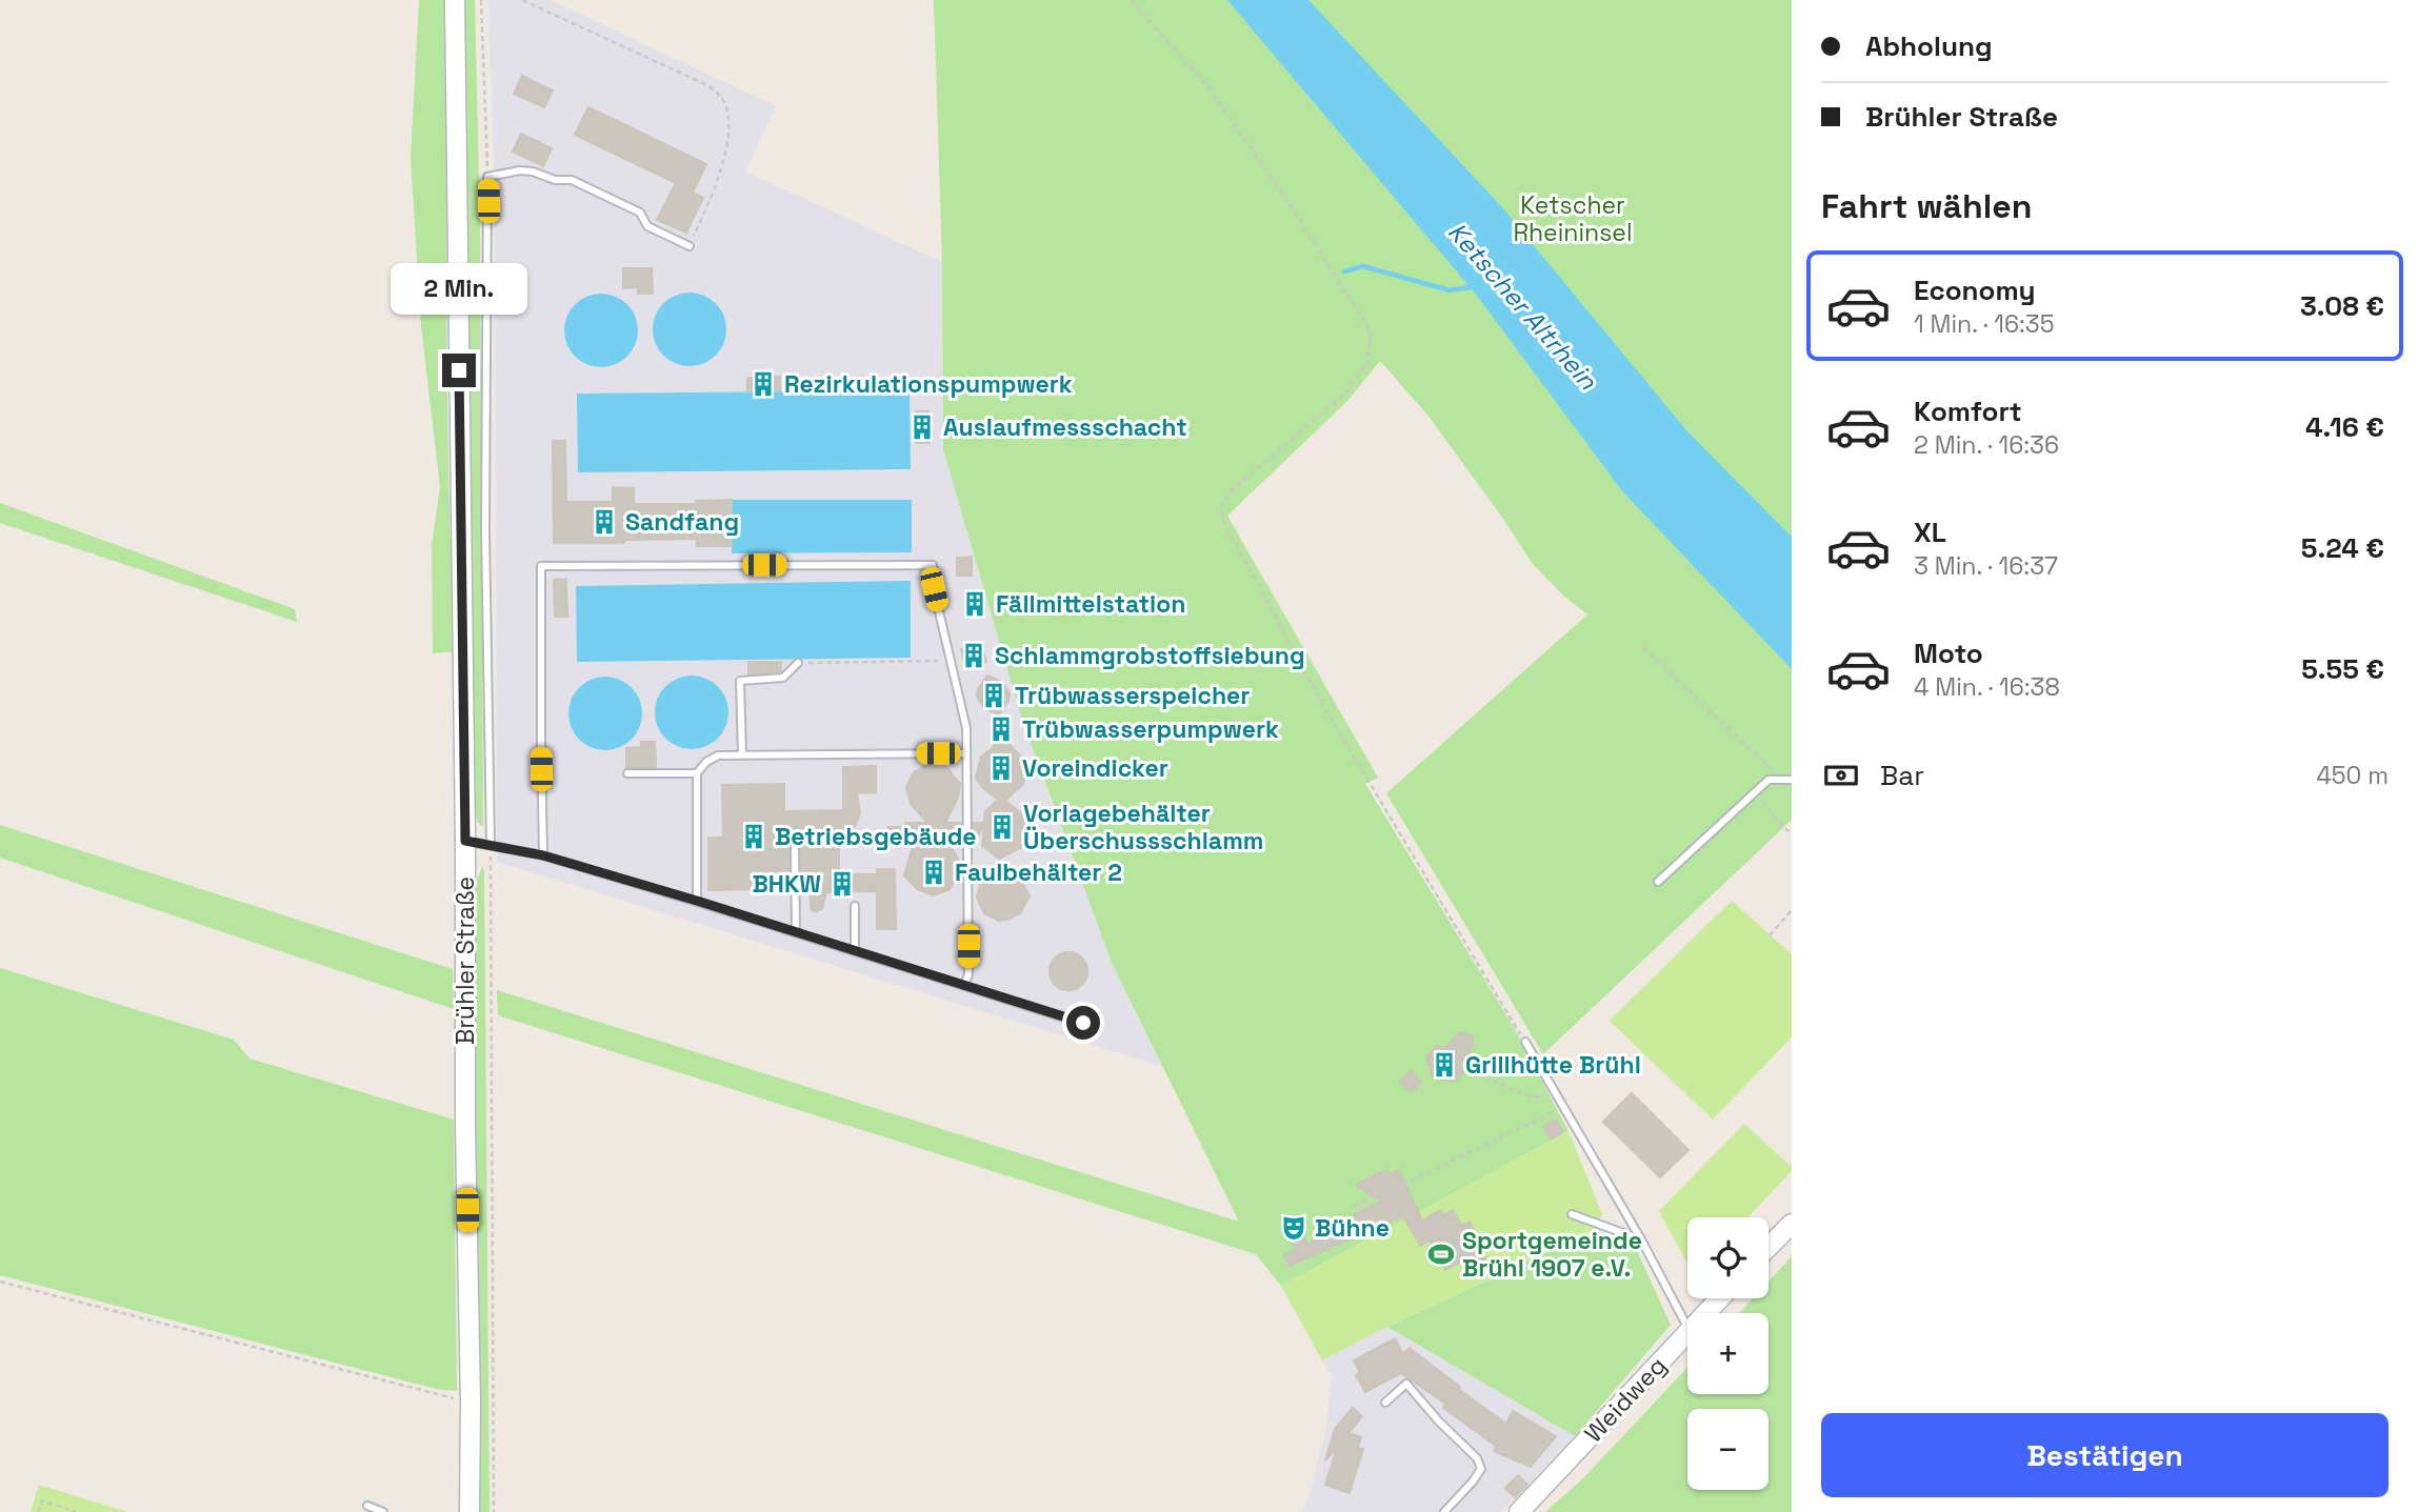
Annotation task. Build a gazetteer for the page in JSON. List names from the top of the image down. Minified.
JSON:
{"streets":{"street":["Brühler Straße","Weidweg"]},"water":["Ketscher Altrhein"],"parks":["Ketscher Rheininsel"],"places":{"building":["Rezirkulationspumpwerk","Auslaufmessschacht","Sandfang","Fällmittelstation","Schlammgrobstoffsiebung","Trübwasserspeicher","Trübwasserpumpwerk","Voreindicker","Vorlagebehälter Überschussschlamm","Betriebsgebäude","Faulbehälter 2","BHKW","Grillhütte Brühl"],"theatre":["Bühne"],"sports":["Sportgemeinde Brühl 1907 e.V."]},"page":{"banner":["Abholung","Brühler Straße"],"heading":"Fahrt wählen","list":[{"name":"Economy","note":"1 Min. · 16:35","value":"3.08 €"},{"name":"Komfort","note":"2 Min. · 16:36","value":"4.16 €"},{"name":"XL","note":"3 Min. · 16:37","value":"5.24 €"},{"name":"Moto","note":"4 Min. · 16:38","value":"5.55 €"}],"bubble":"2 Min.","pay":["Bar","450 m"],"map_buttons":["+","−"],"buttons":"Bestätigen"}}
